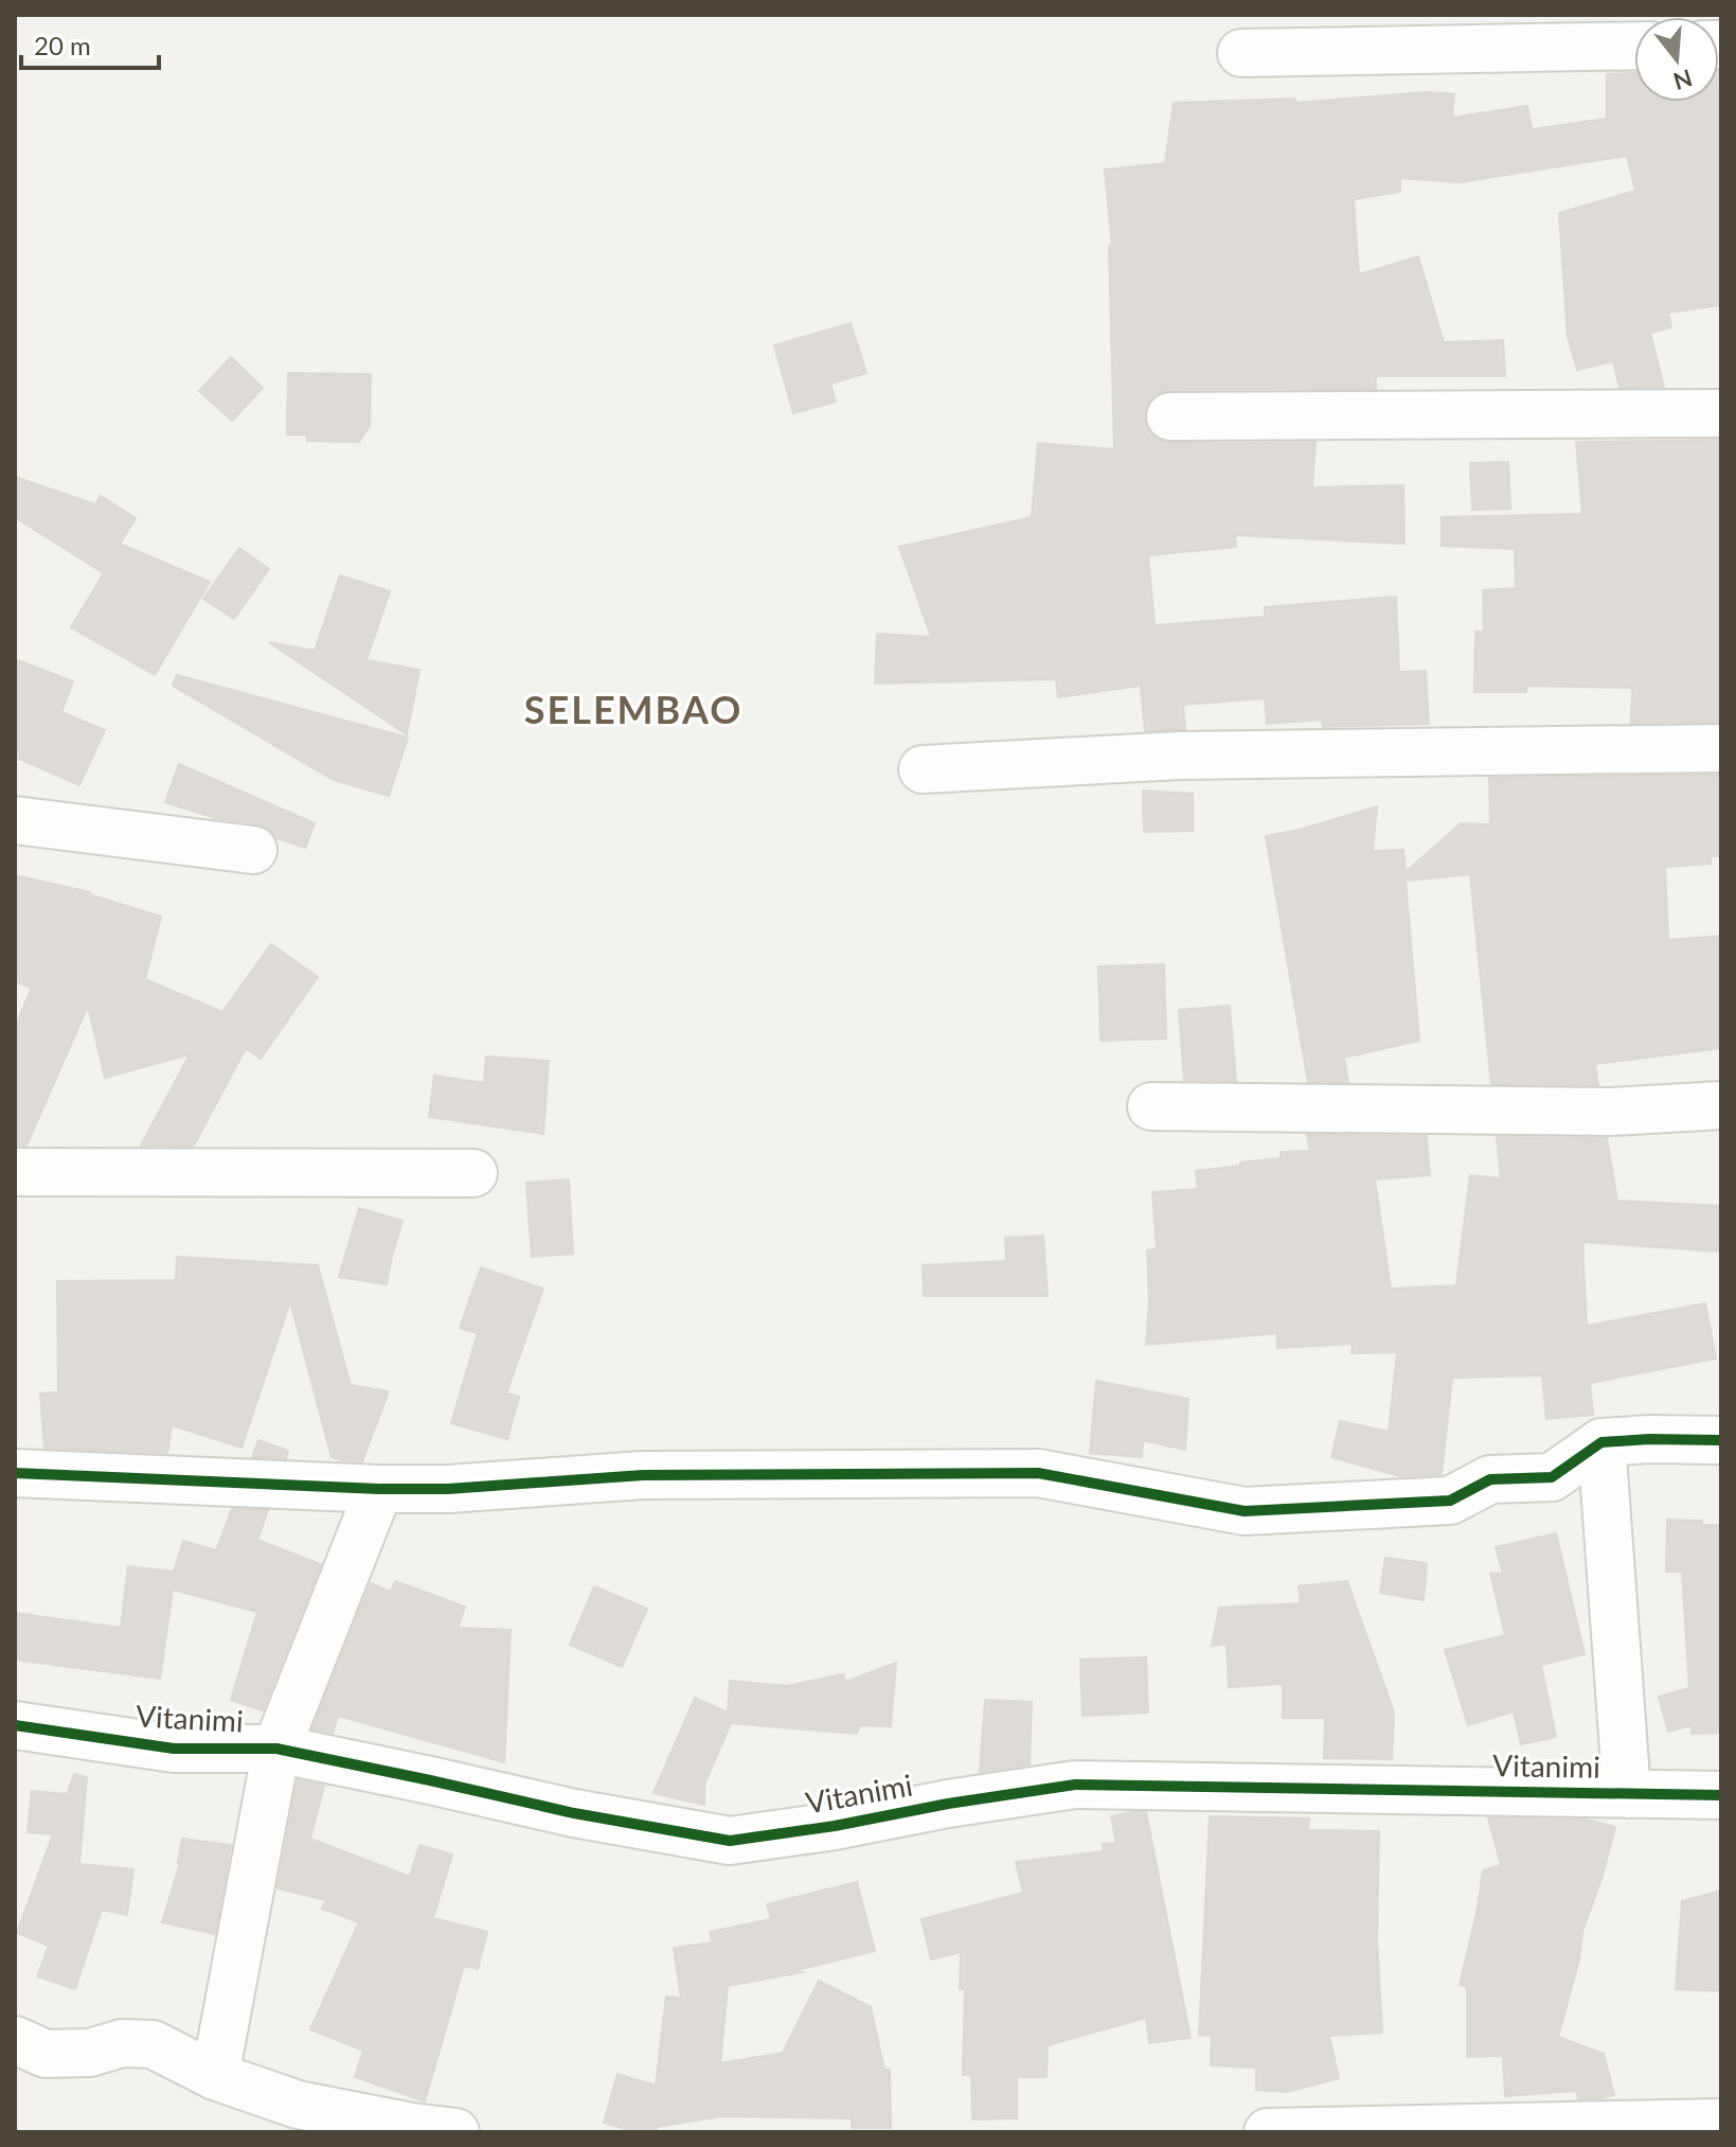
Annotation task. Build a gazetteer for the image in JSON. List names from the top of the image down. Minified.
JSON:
{"streets":{"street":["Vitanimi"]},"districts":["SELEMBAO"],"scale_bar":"20 m","north":"bottom"}
